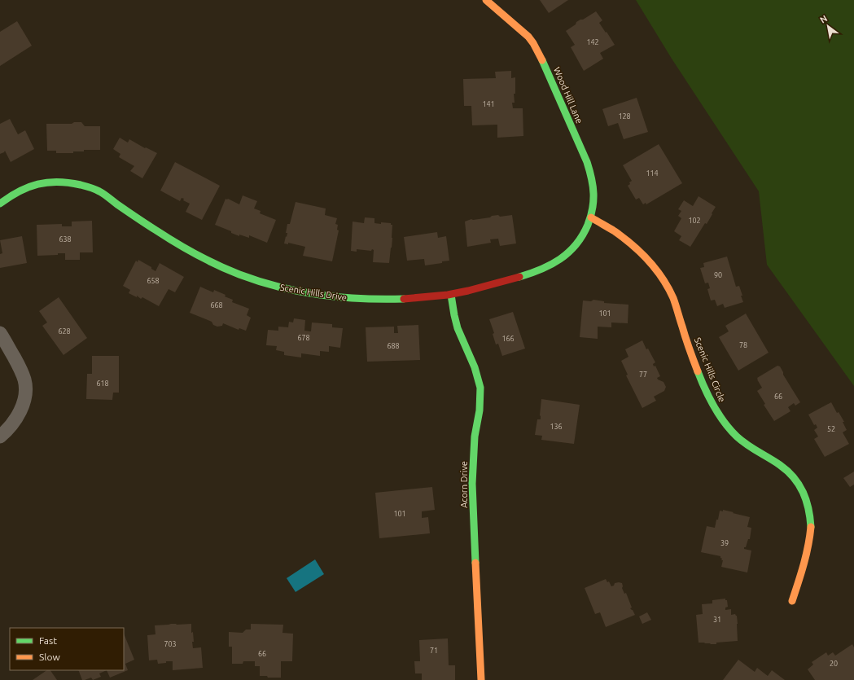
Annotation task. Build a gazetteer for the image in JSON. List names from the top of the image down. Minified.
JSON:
{"streets":{"street":["Wood Hill Lane","Scenic Hills Drive","Scenic Hills Circle","Acorn Drive"]},"crossings":[["Wood Hill Lane","Scenic Hills Drive"],["Wood Hill Lane","Scenic Hills Circle"],["Scenic Hills Drive","Scenic Hills Circle"],["Scenic Hills Drive","Acorn Drive"]],"house_numbers":["142","141","128","114","102","638","90","658","668","101","628","678","166","78","688","77","618","66","136","52","101","39","31","703","71","66","20"],"legend":["Fast","Slow"],"north":"top left"}
